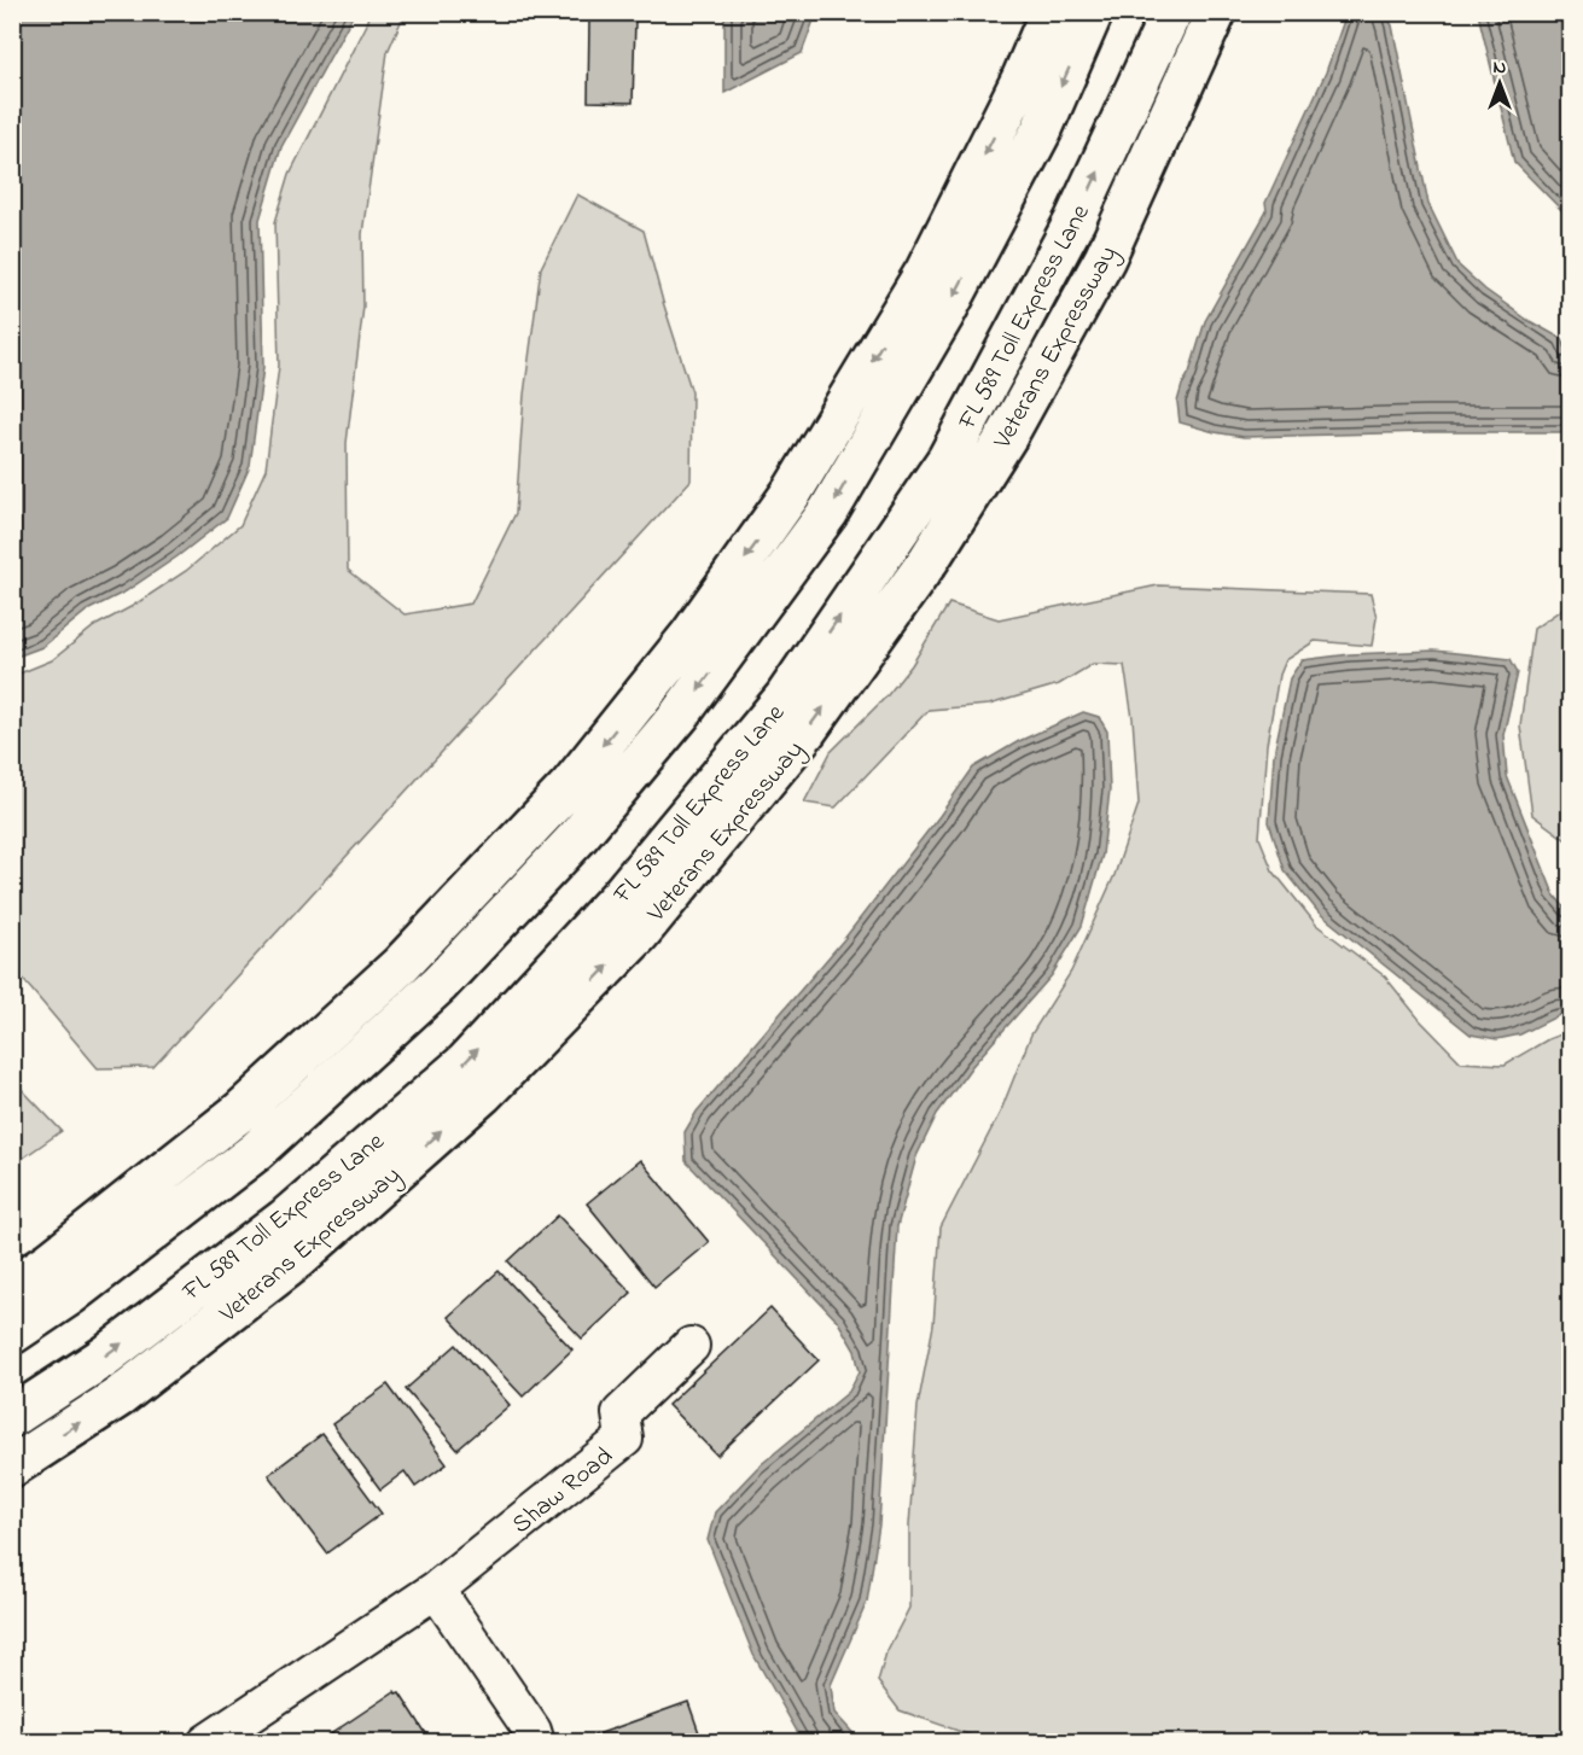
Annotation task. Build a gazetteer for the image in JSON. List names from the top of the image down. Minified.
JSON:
{"streets":{"highway":["FL 589 Toll Express Lane","Veterans Expressway"],"street":["Shaw Road"]},"north":"top"}
